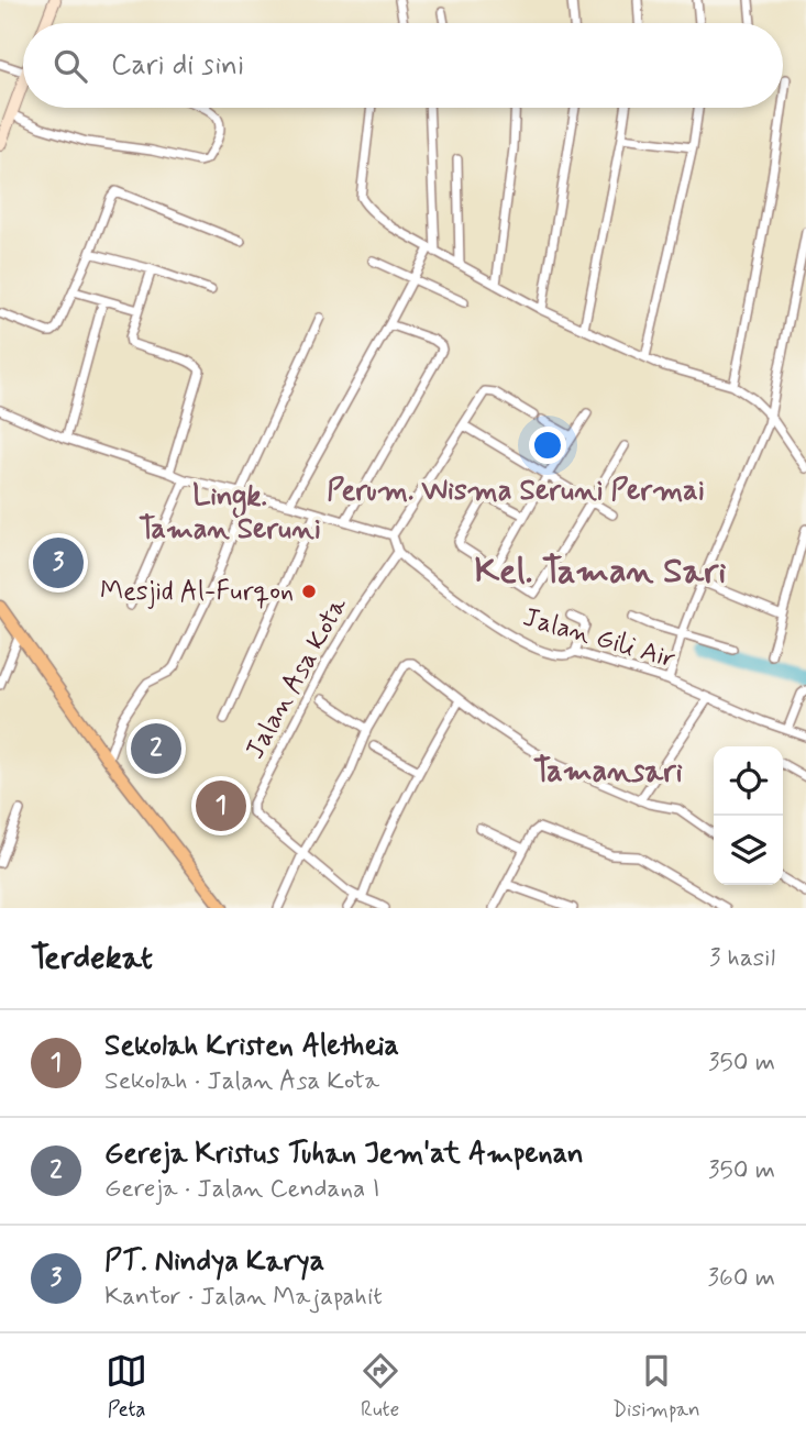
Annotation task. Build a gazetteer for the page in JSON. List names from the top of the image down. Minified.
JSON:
{"streets":{"street":["Jalan Gili Air","Jalan Asa Kota"]},"crossings":[["Jalan Gili Air","Jalan Asa Kota"]],"districts":["Perum. Wisma Seruni Permai","Lingk. Taman Seruni","Kel. Taman Sari","Tamansari"],"places":["Mesjid Al-Furqon"],"page":{"search":"Cari di sini","pins":["3","2","1"],"heading":["Terdekat","3 hasil"],"list":[{"mark":"1","name":"Sekolah Kristen Aletheia","note":"Sekolah · Jalan Asa Kota","value":"350 m"},{"mark":"2","name":"Gereja Kristus Tuhan Jem'at Ampenan","note":"Gereja · Jalan Cendana I","value":"350 m"},{"mark":"3","name":"PT. Nindya Karya","note":"Kantor · Jalan Majapahit","value":"360 m"}],"nav":["Peta","Rute","Disimpan"]}}
